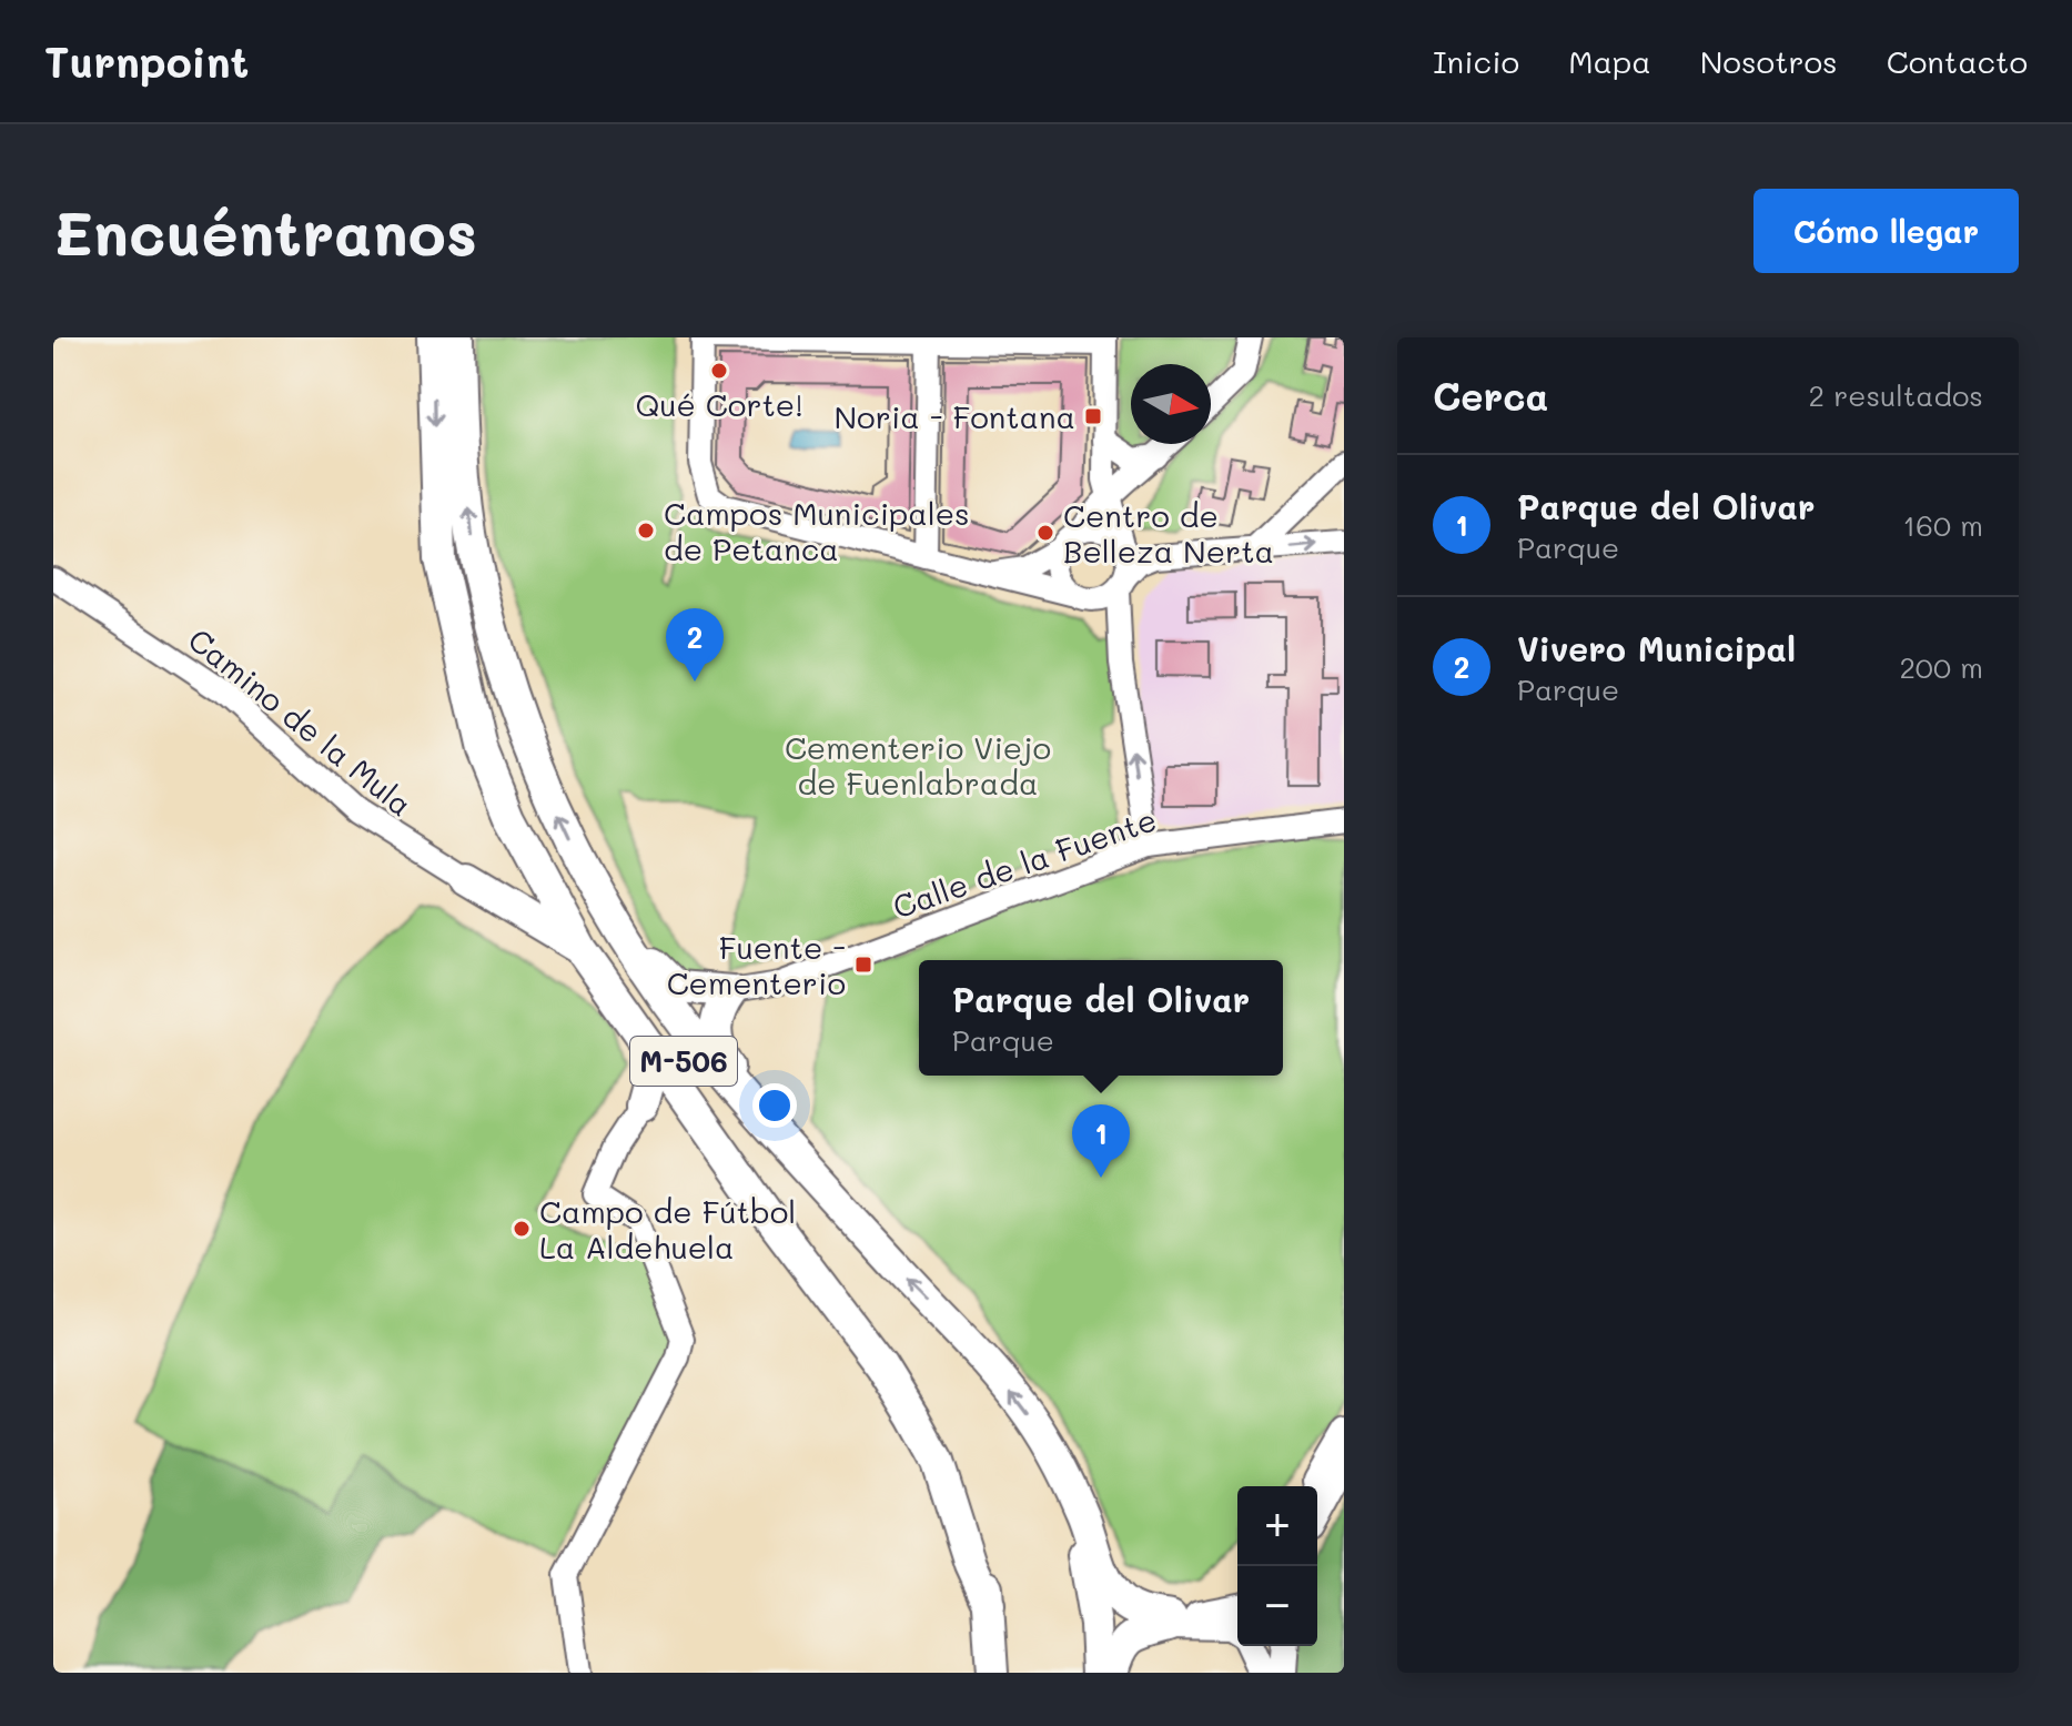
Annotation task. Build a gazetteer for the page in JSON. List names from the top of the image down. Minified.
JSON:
{"streets":{"highway":["M-506"],"street":["Camino de la Mula","Calle de la Fuente"]},"parks":["Cementerio Viejo de Fuenlabrada"],"places":{"other":["Qué Corte!","Campos Municipales de Petanca","Centro de Belleza Nerta","Campo de Fútbol La Aldehuela"],"transit":["Noria - Fontana","Fuente - Cementerio"]},"north":"right","page":{"header":"Turnpoint","nav":["Inicio","Mapa","Nosotros","Contacto"],"buttons":"Cómo llegar","title":"Encuéntranos","heading":["Cerca","2 resultados"],"list":[{"mark":"1","name":"Parque del Olivar","note":"Parque","value":"160 m"},{"mark":"2","name":"Vivero Municipal","note":"Parque","value":"200 m"}],"pins":["2","1"],"popup":["Parque del Olivar","Parque"],"map_buttons":["+","−"]}}
